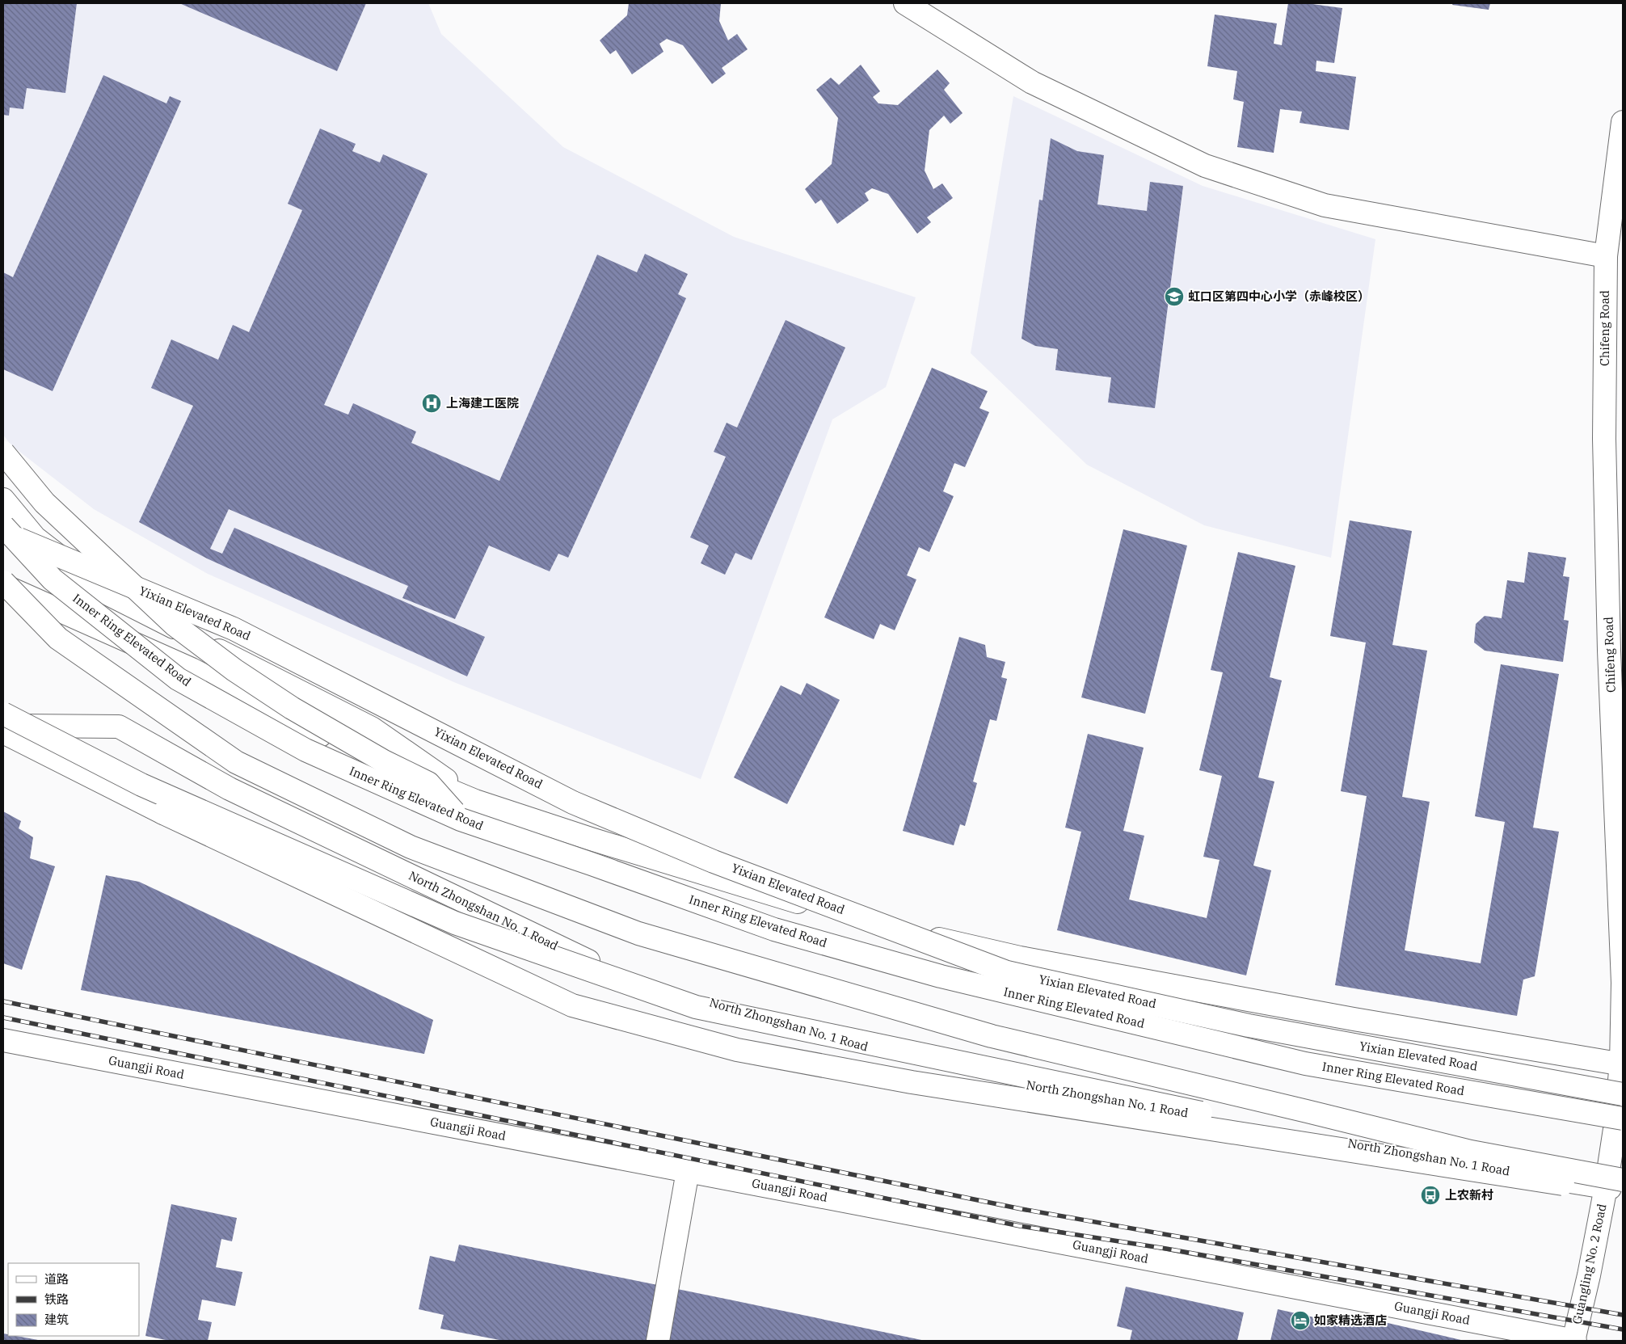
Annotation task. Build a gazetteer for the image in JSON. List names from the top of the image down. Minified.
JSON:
{"streets":{"main road":["Chifeng Road","Yixian Elevated Road","Inner Ring Elevated Road","North Zhongshan No. 1 Road","Guangji Road","Guangling No. 2 Road"]},"crossings":[["Chifeng Road","North Zhongshan No. 1 Road"],["Chifeng Road","Guangling No. 2 Road"],["North Zhongshan No. 1 Road","Guangling No. 2 Road"],["Guangji Road","Guangling No. 2 Road"]],"places":{"school or university":["虹口区第四中心小学（赤峰校区）"],"hospital":["上海建工医院"],"bus stop":["上农新村"],"hotel":["如家精选酒店"]},"legend":["道路","铁路","建筑"]}
